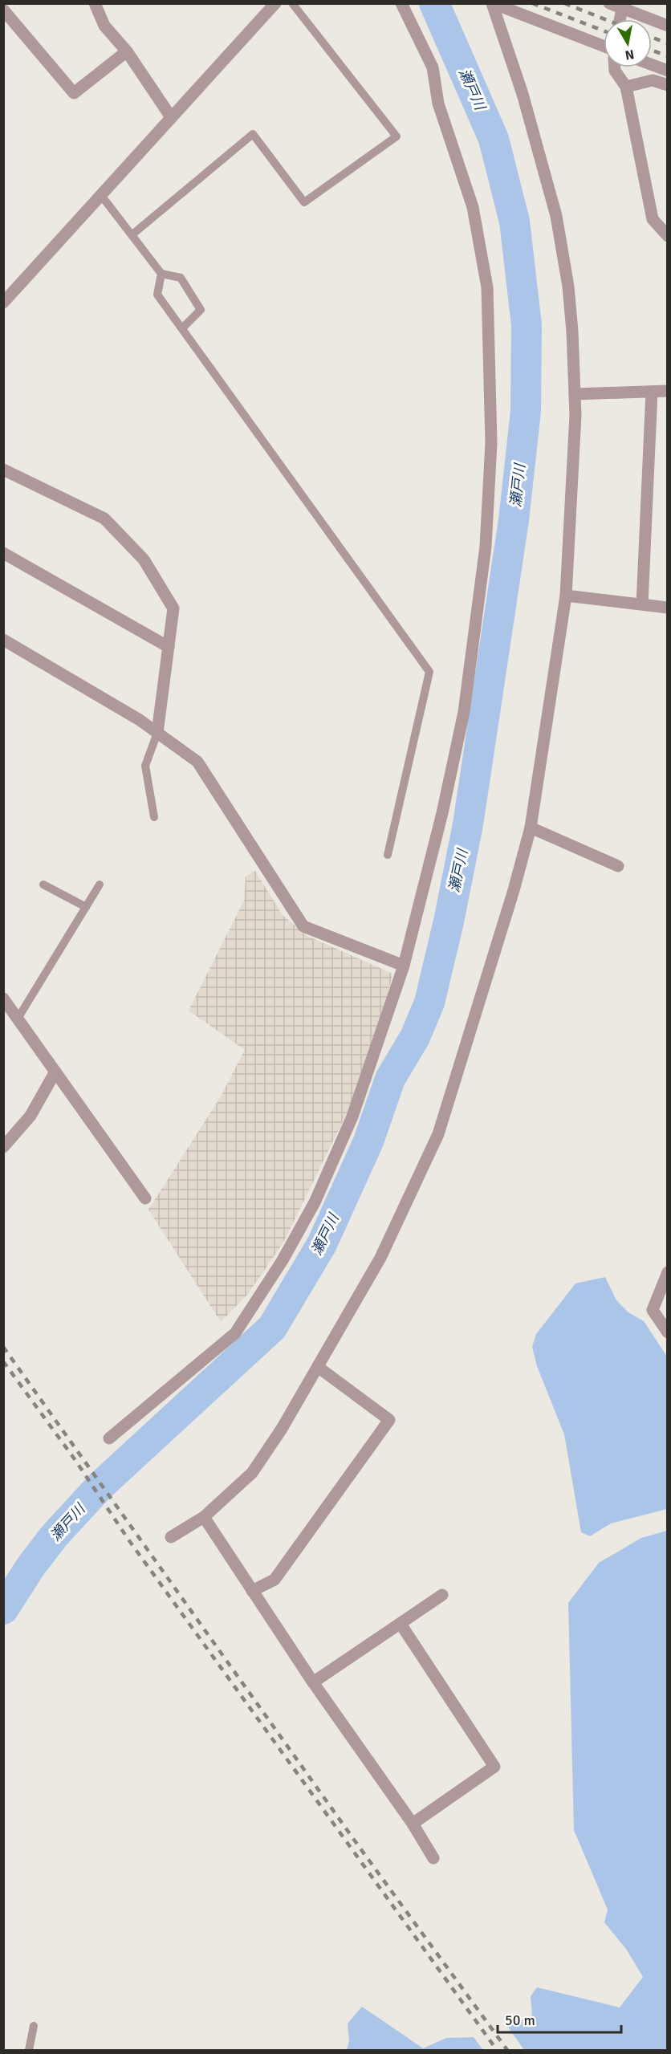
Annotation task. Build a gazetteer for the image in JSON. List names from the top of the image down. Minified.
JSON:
{"water":["瀬戸川"],"scale_bar":"50 m","north":"bottom"}
